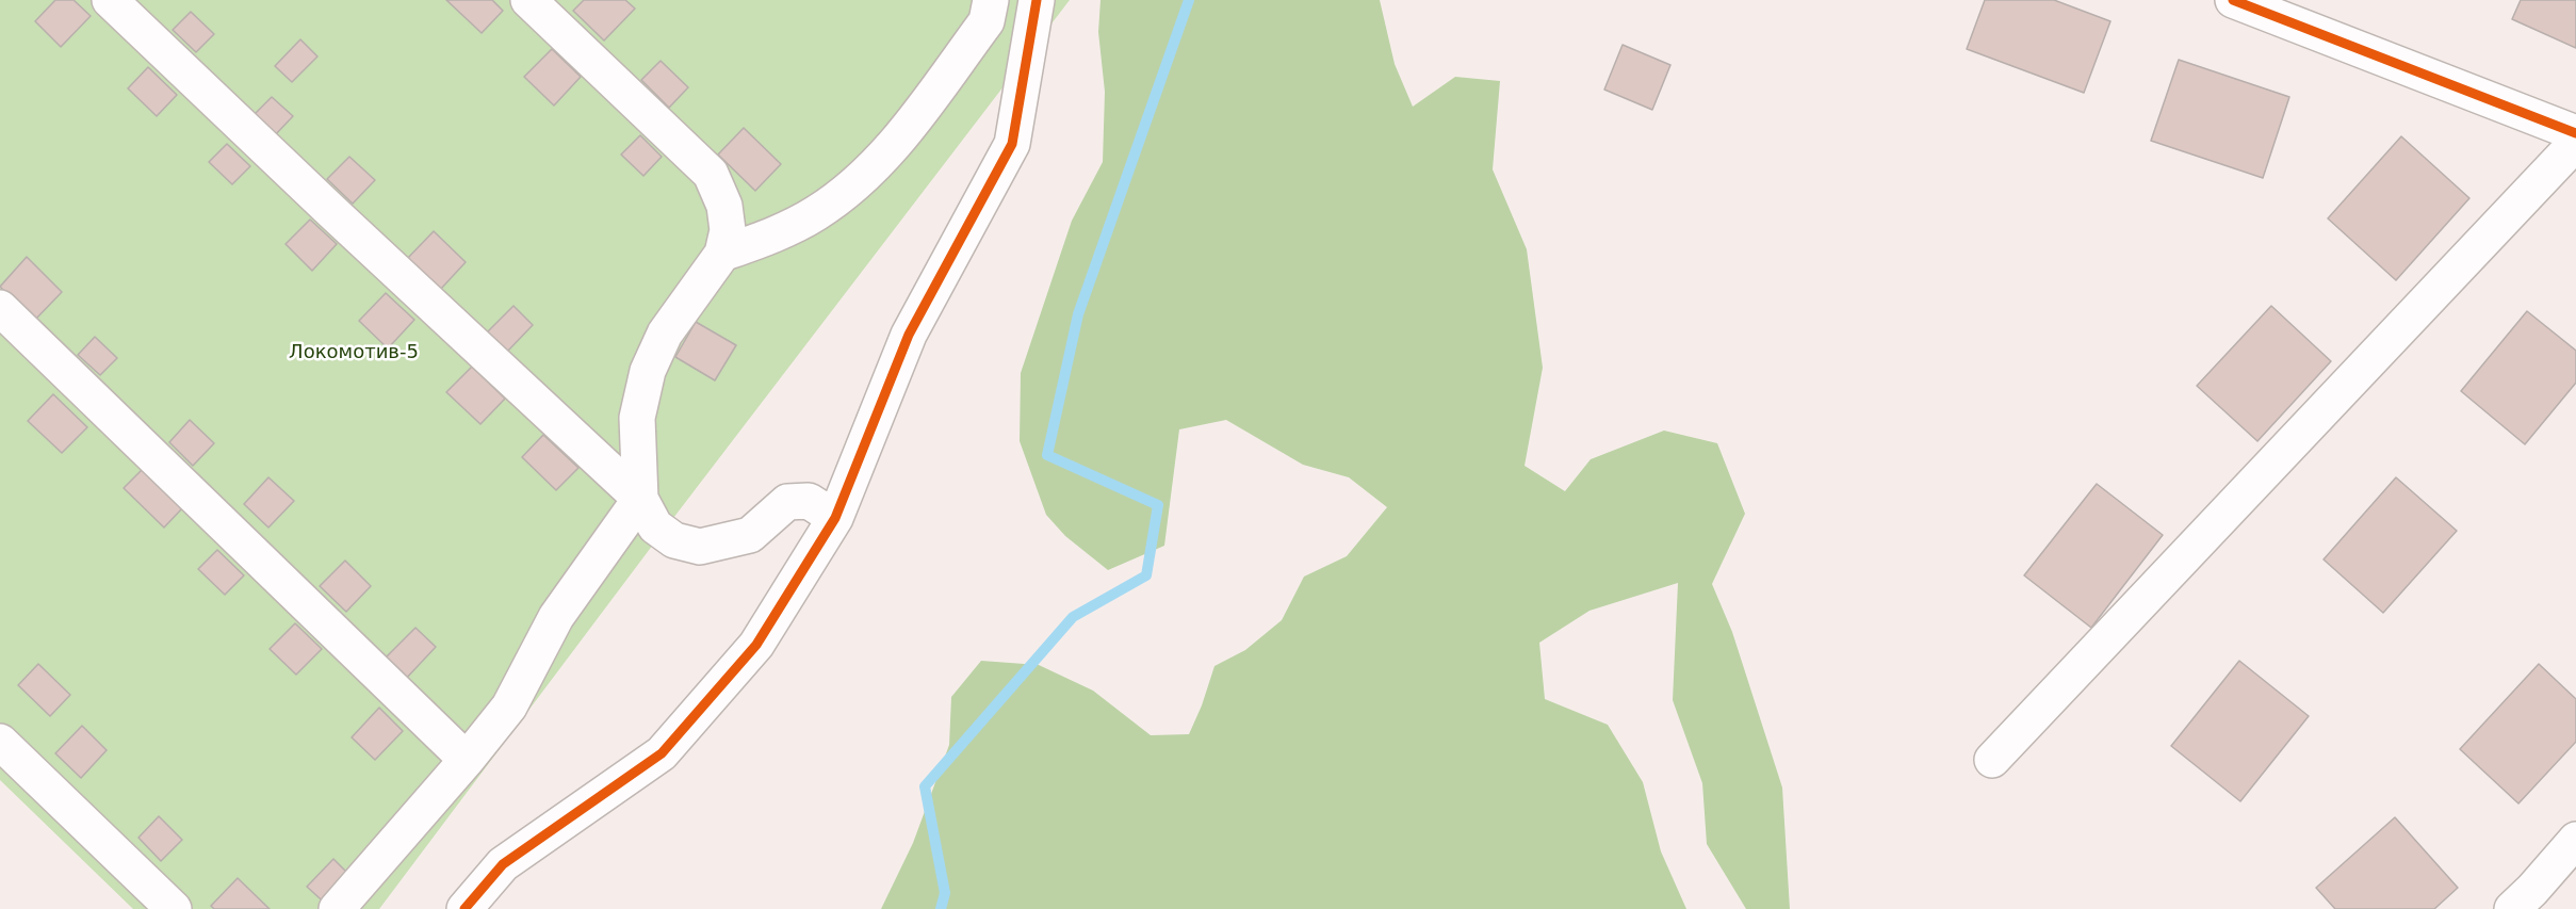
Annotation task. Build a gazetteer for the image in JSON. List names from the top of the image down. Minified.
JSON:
{"parks":["Локомотив-5"]}
